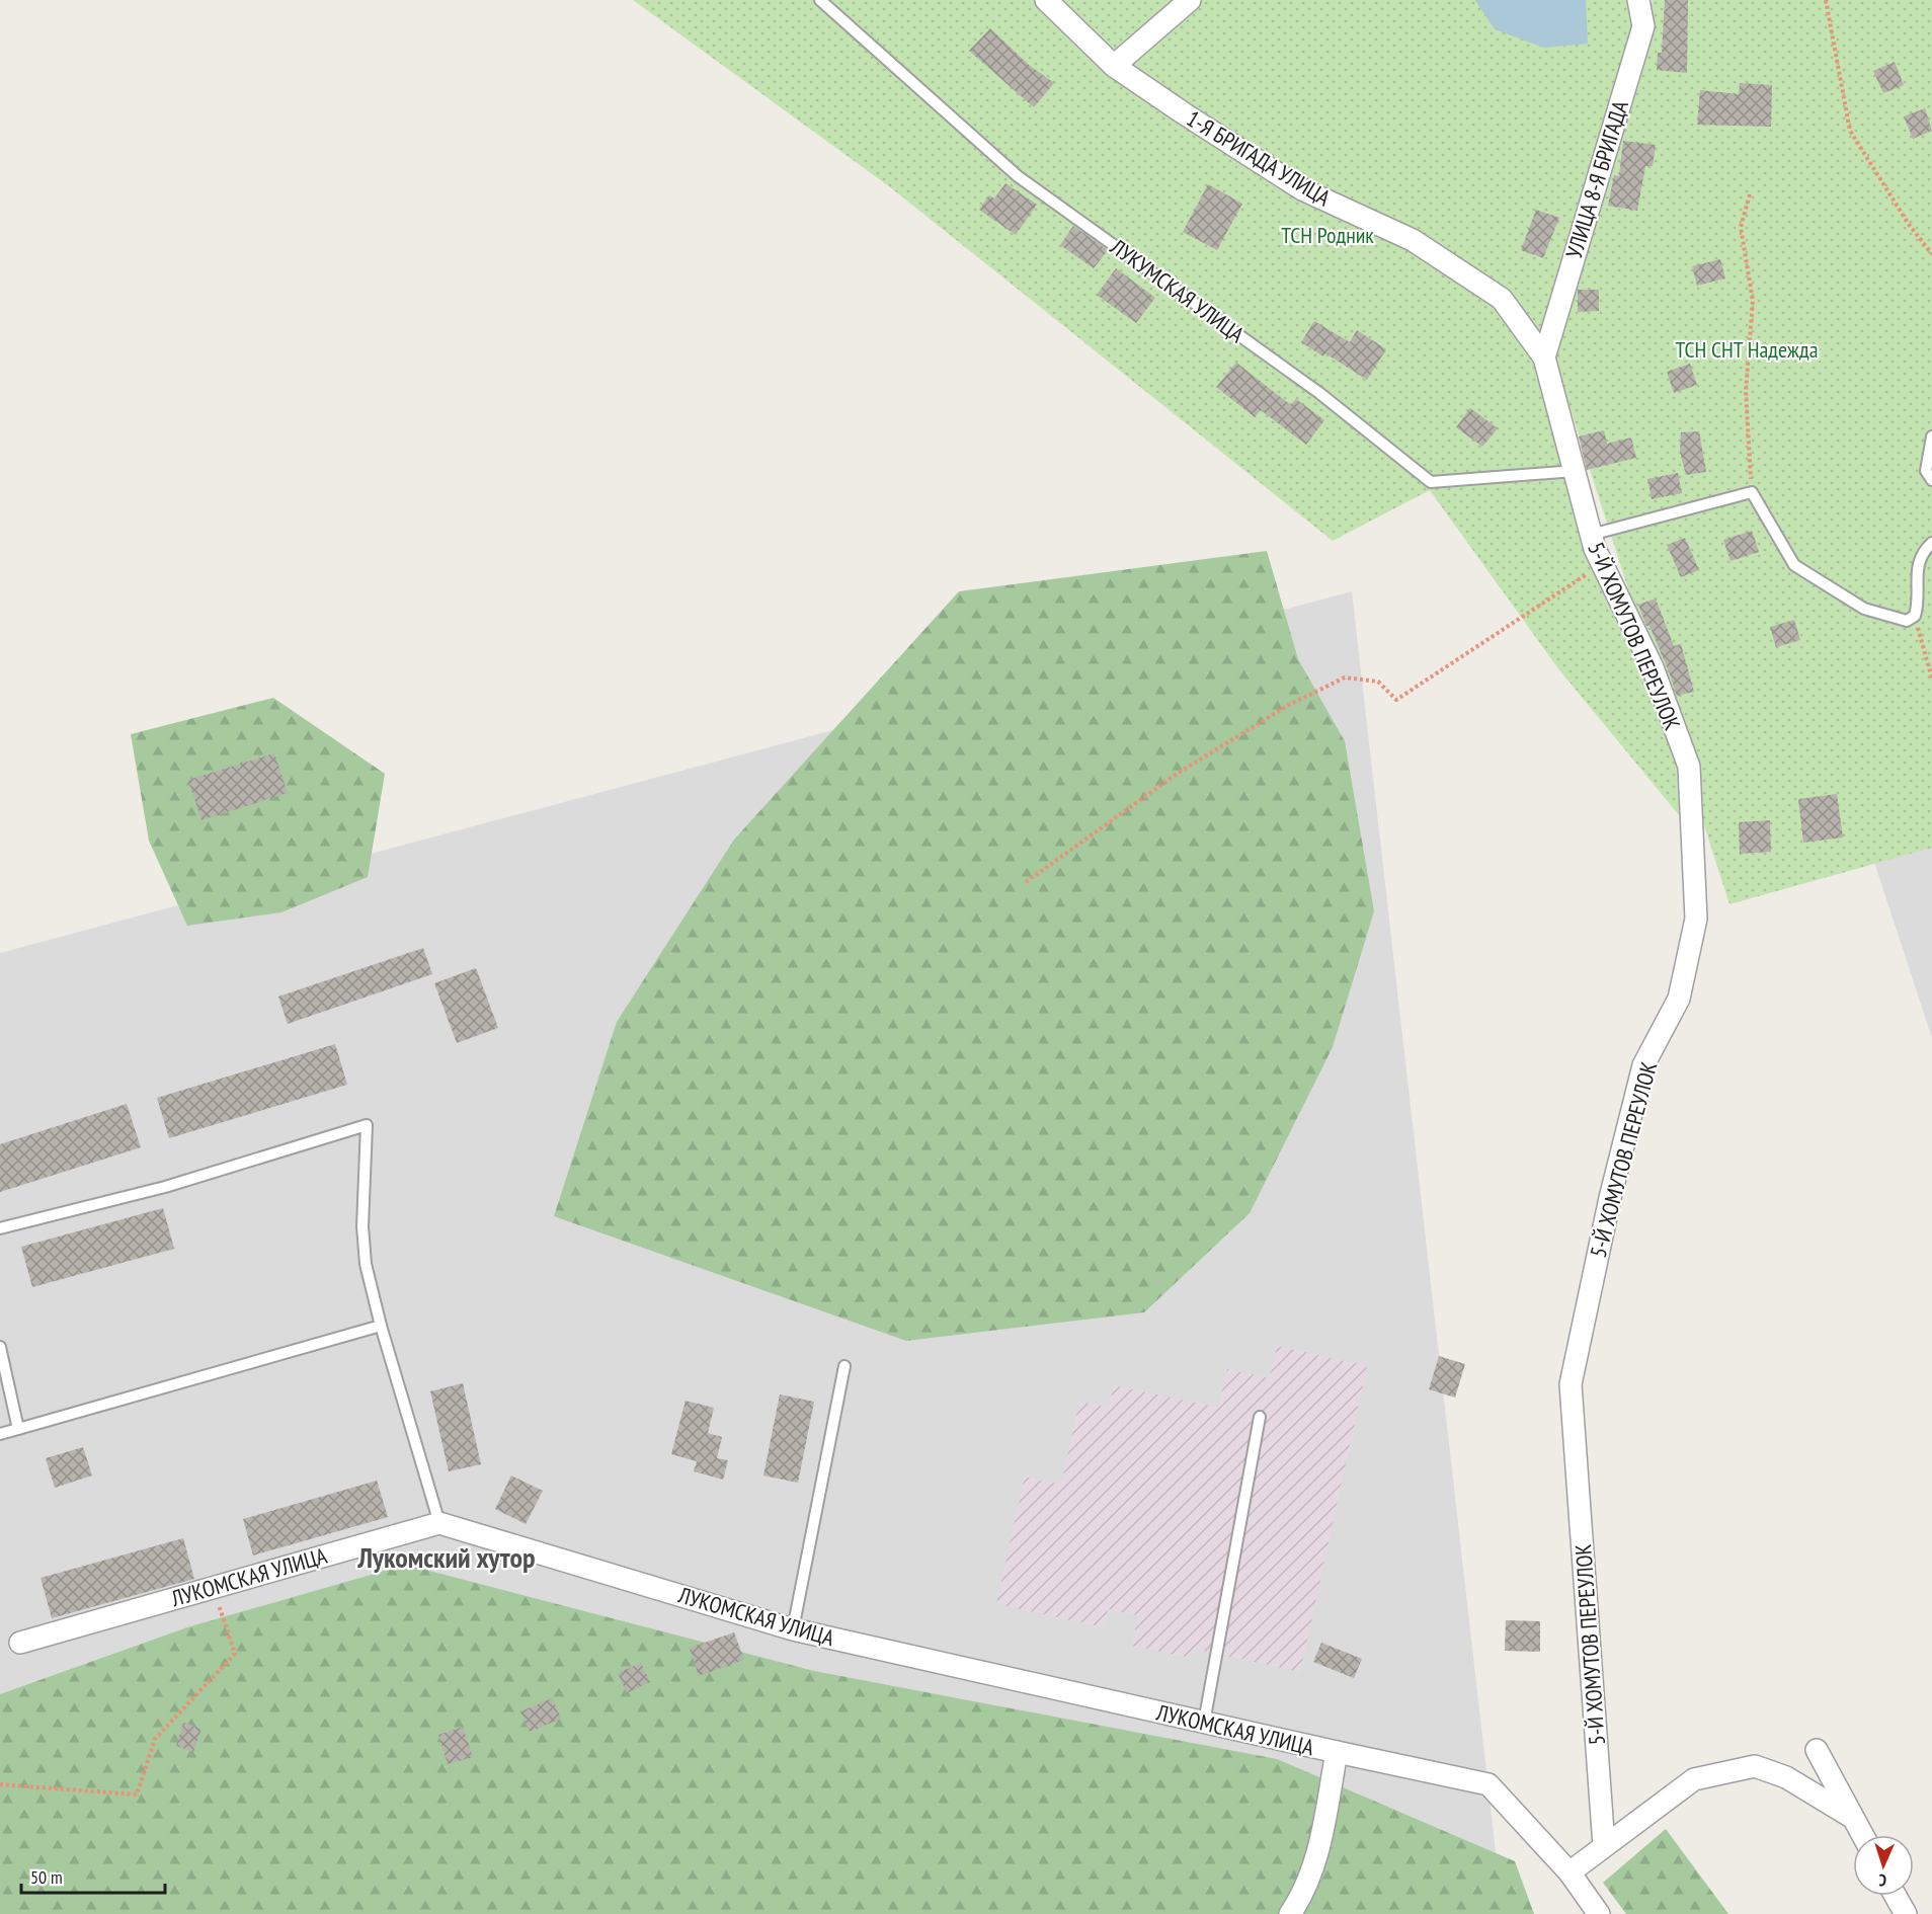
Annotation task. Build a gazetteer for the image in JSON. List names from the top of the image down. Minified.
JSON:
{"streets":{"street":["1-Я БРИГАДА УЛИЦА","УЛИЦА 8-Я БРИГАДА","5-Й ХОМУТОВ ПЕРЕУЛОК","ЛУКОМСКАЯ УЛИЦА"],"lane":["ЛУКУМСКАЯ УЛИЦА"]},"crossings":[["1-Я БРИГАДА УЛИЦА","УЛИЦА 8-Я БРИГАДА"],["1-Я БРИГАДА УЛИЦА","5-Й ХОМУТОВ ПЕРЕУЛОК"],["УЛИЦА 8-Я БРИГАДА","5-Й ХОМУТОВ ПЕРЕУЛОК"],["ЛУКУМСКАЯ УЛИЦА","5-Й ХОМУТОВ ПЕРЕУЛОК"]],"districts":["Лукомский хутор"],"parks":["ТСН Родник","ТСН СНТ Надежда"],"scale_bar":"50 m","north":"bottom"}
